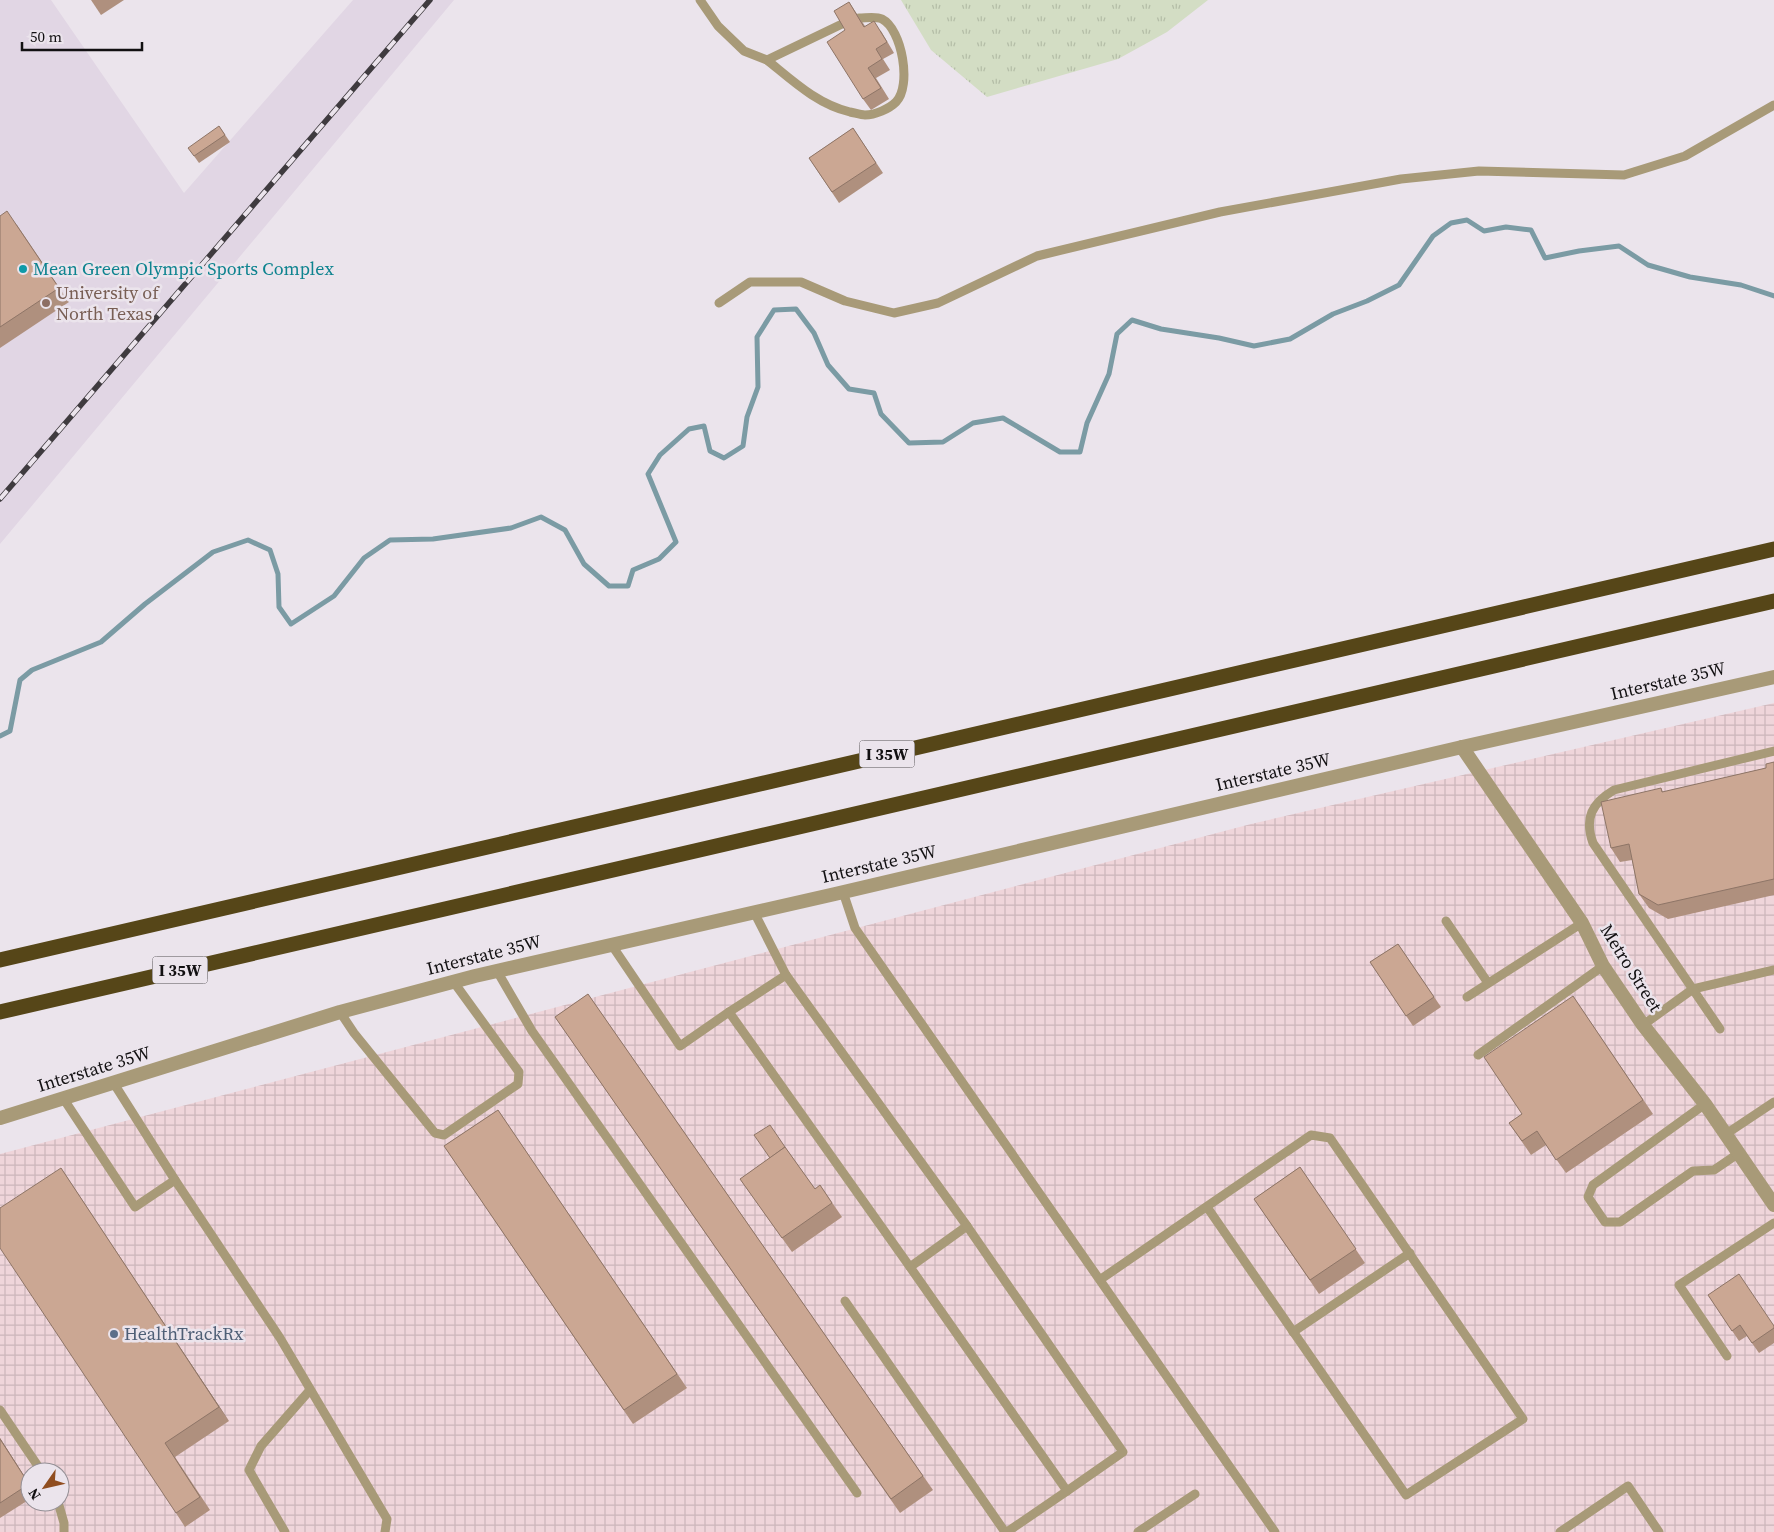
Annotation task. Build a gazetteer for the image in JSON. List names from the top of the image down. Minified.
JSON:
{"streets":{"highway":["I 35W"],"street":["Interstate 35W","Metro Street"]},"crossings":[["Interstate 35W","Metro Street"]],"places":["Mean Green Olympic Sports Complex","University of North Texas","HealthTrackRx"],"scale_bar":"50 m","north":"bottom left"}
